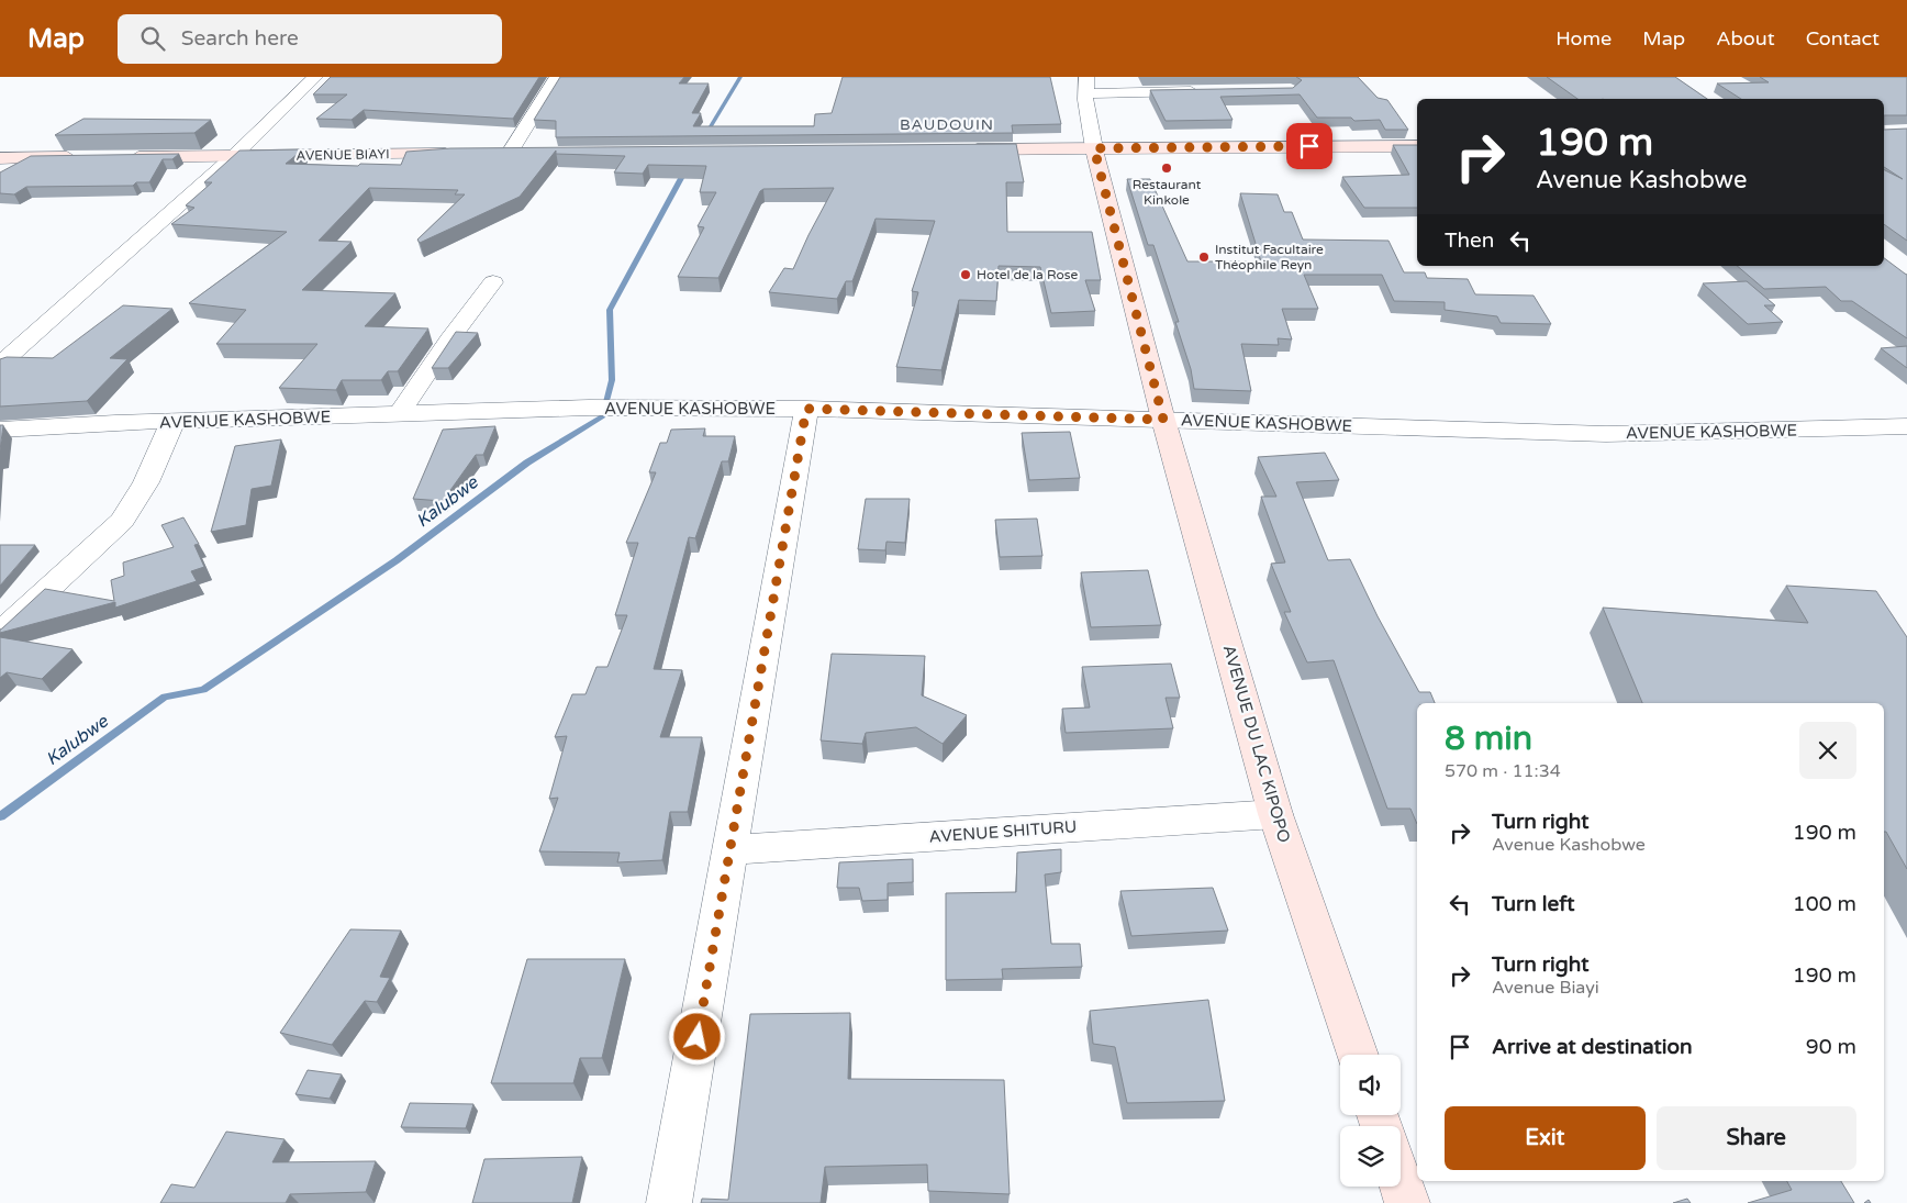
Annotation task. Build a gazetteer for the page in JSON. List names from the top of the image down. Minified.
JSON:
{"streets":{"street":["AVENUE BIAYI","AVENUE KASHOBWE","AVENUE DU LAC KIPOPO","AVENUE SHITURU"]},"crossings":[["AVENUE KASHOBWE","AVENUE DU LAC KIPOPO"],["AVENUE DU LAC KIPOPO","AVENUE SHITURU"]],"districts":["BAUDOUIN"],"water":["Kalubwe"],"places":["Restaurant Kinkole","Institut Facultaire Théophile Reyn","Hotel de la Rose"],"page":{"header":"Map","search":"Search here","nav":["Home","Map","About","Contact"],"turn":["190 m","Avenue Kashobwe"],"then":"Then","heading":["8 min","570 m · 11:34"],"list":[{"name":"Turn right","note":"Avenue Kashobwe","value":"190 m"},{"name":"Turn left","value":"100 m"},{"name":"Turn right","note":"Avenue Biayi","value":"190 m"},{"name":"Arrive at destination","value":"90 m"}],"buttons":["Exit","Share"]}}
